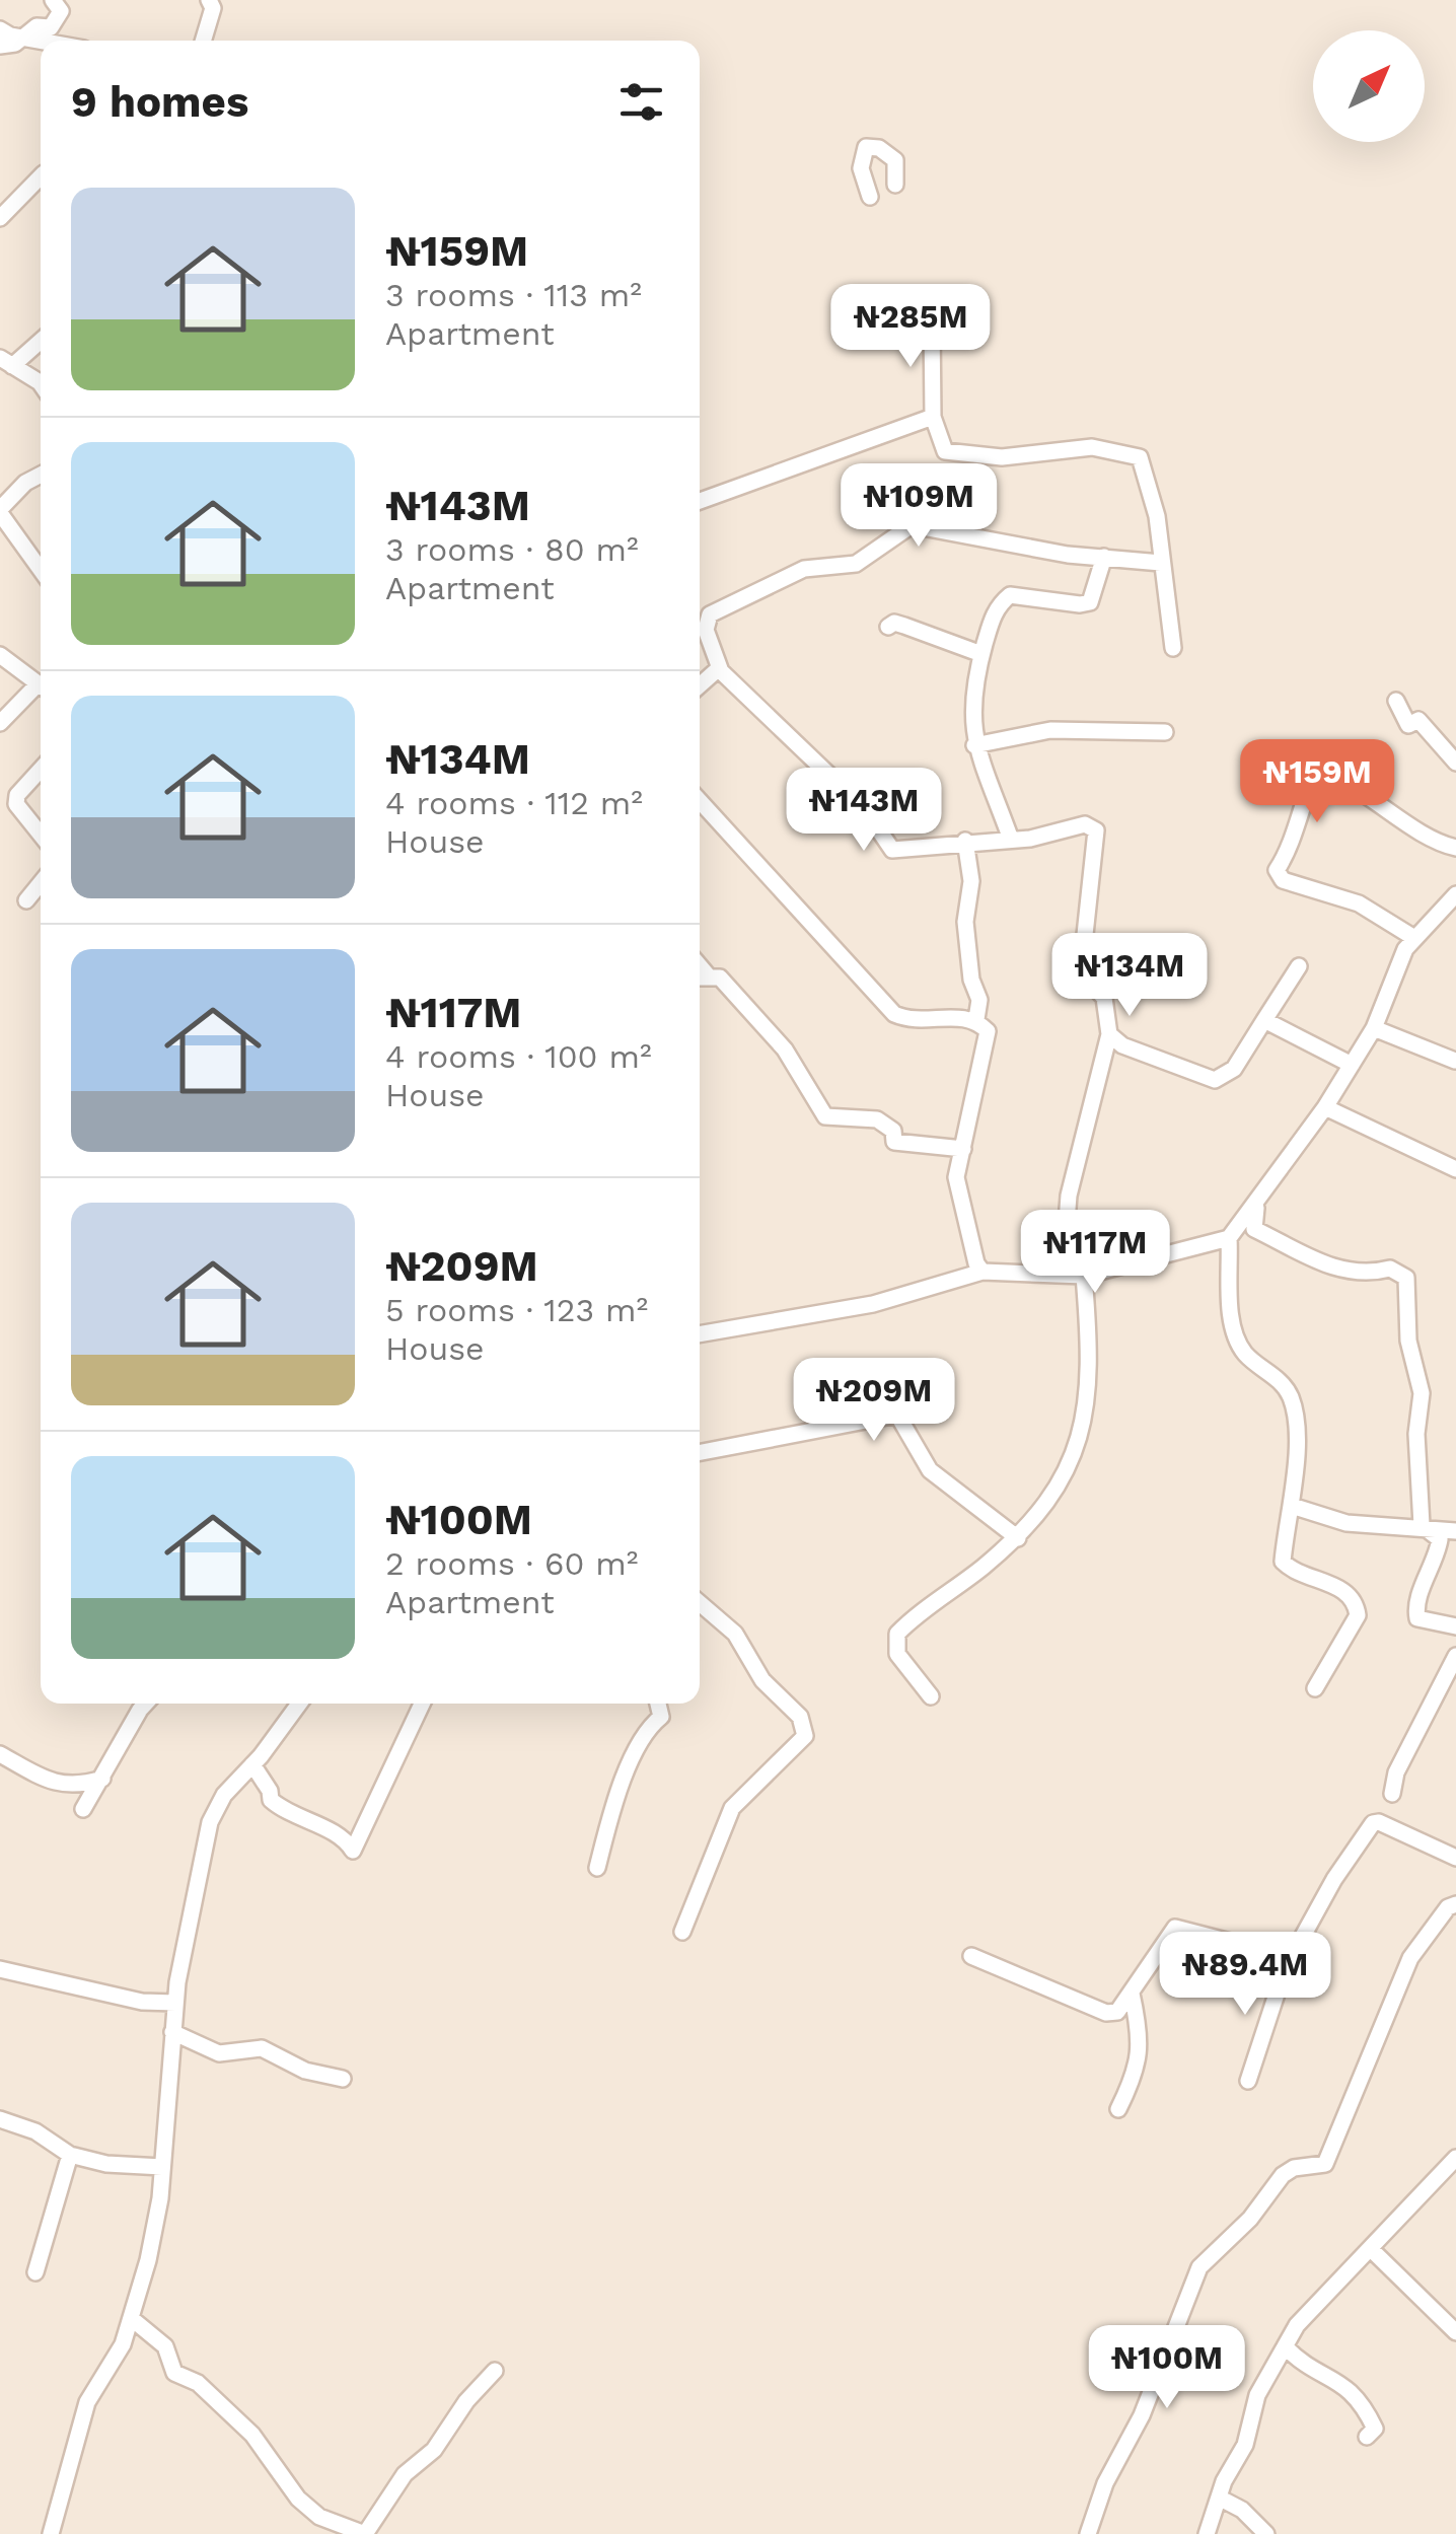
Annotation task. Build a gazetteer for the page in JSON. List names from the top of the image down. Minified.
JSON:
{"north":"top right","page":{"heading":"9 homes","list":[{"name":"₦159M","note":"3 rooms · 113 m² · Apartment"},{"name":"₦143M","note":"3 rooms · 80 m² · Apartment"},{"name":"₦134M","note":"4 rooms · 112 m² · House"},{"name":"₦117M","note":"4 rooms · 100 m² · House"},{"name":"₦209M","note":"5 rooms · 123 m² · House"},{"name":"₦100M","note":"2 rooms · 60 m² · Apartment"}],"price":["₦285M","₦109M","₦159M","₦143M","₦134M","₦117M","₦209M","₦89.4M","₦100M"]}}
